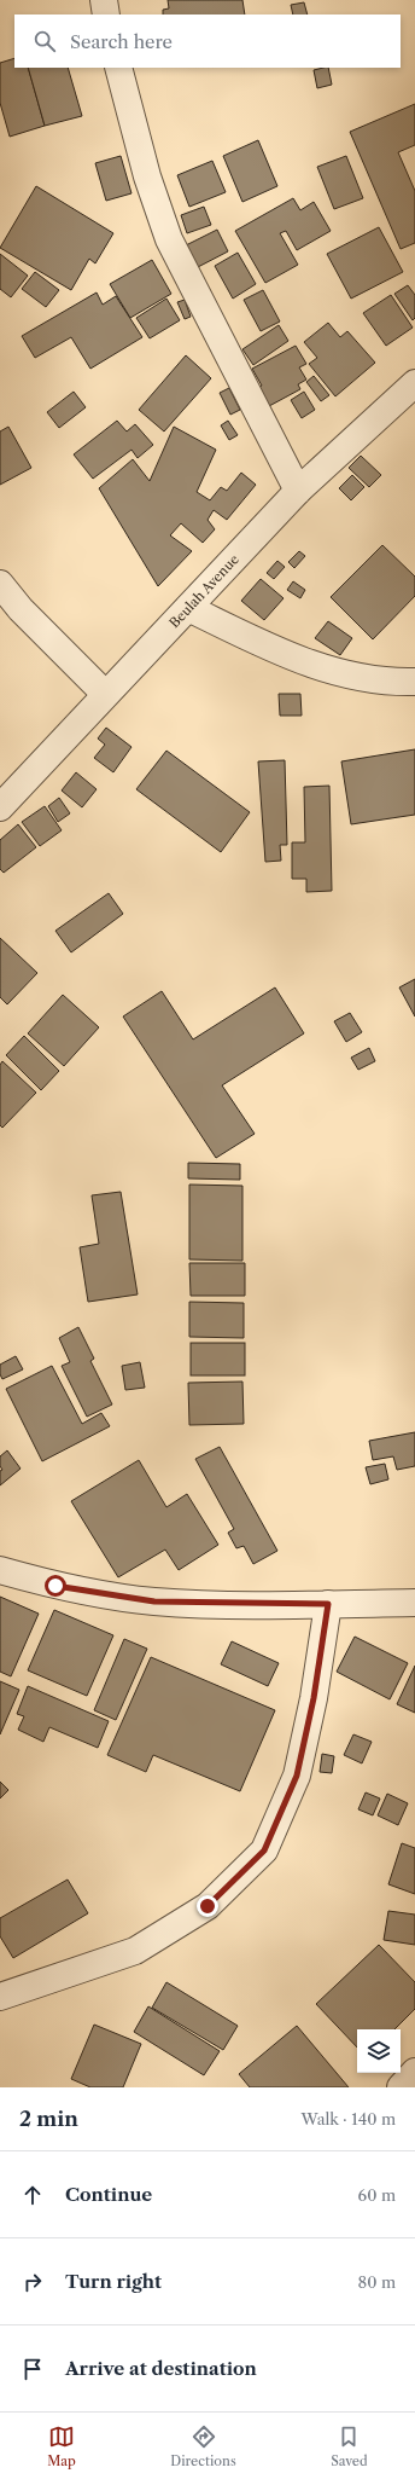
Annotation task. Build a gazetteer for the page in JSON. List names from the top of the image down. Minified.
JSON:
{"streets":{"street":["Beulah Avenue"]},"page":{"search":"Search here","heading":["2 min","Walk · 140 m"],"list":[["Continue","60 m"],["Turn right","80 m"],"Arrive at destination"],"nav":["Map","Directions","Saved"]}}
